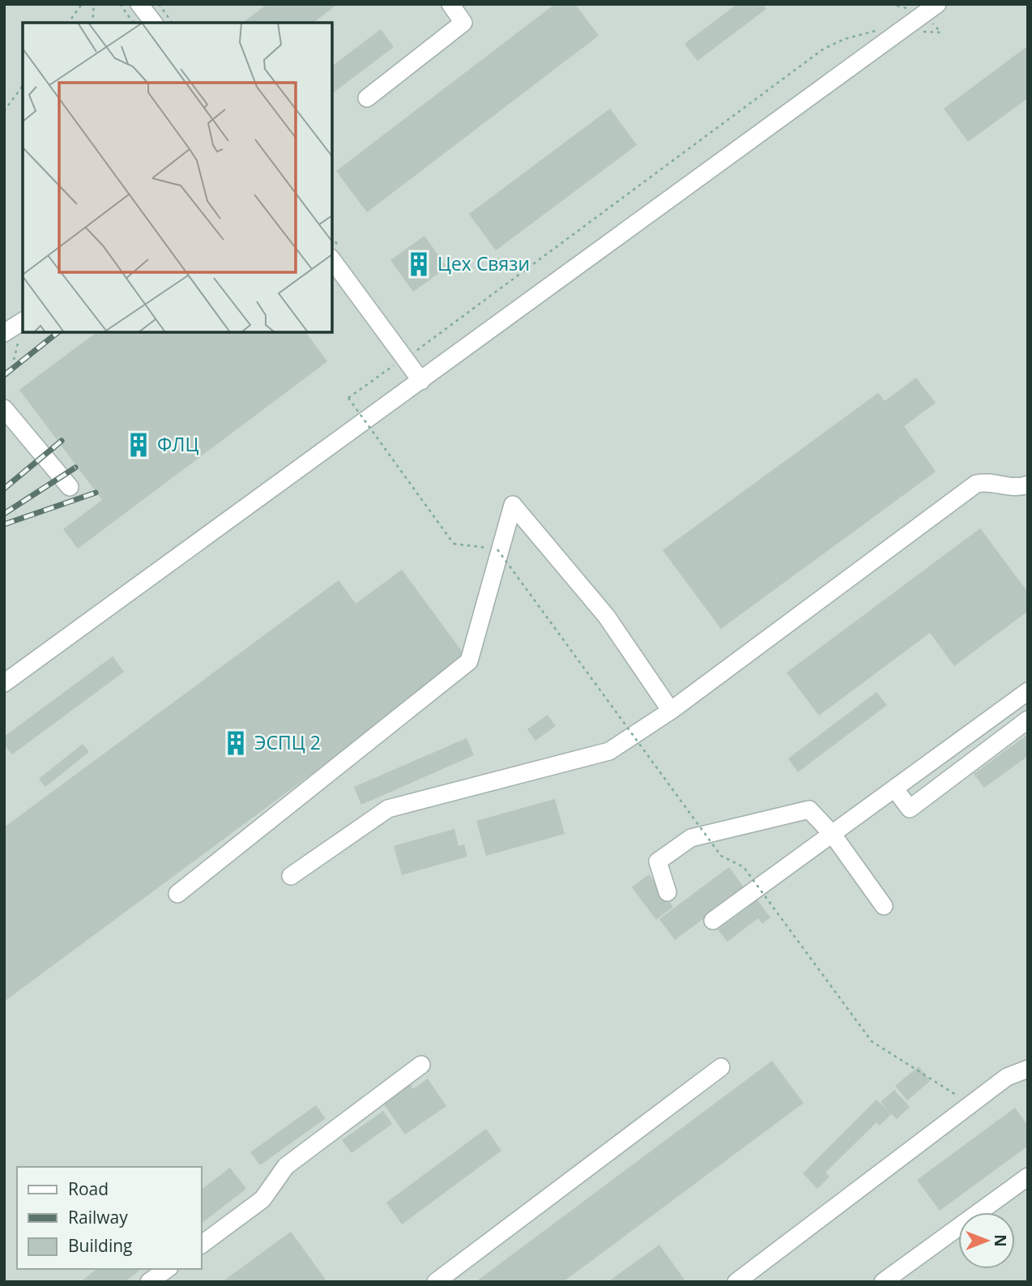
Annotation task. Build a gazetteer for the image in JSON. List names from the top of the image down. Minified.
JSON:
{"places":{"building":["Цех Связи","ФЛЦ","ЭСПЦ 2"]},"legend":["Road","Railway","Building"],"north":"right"}
